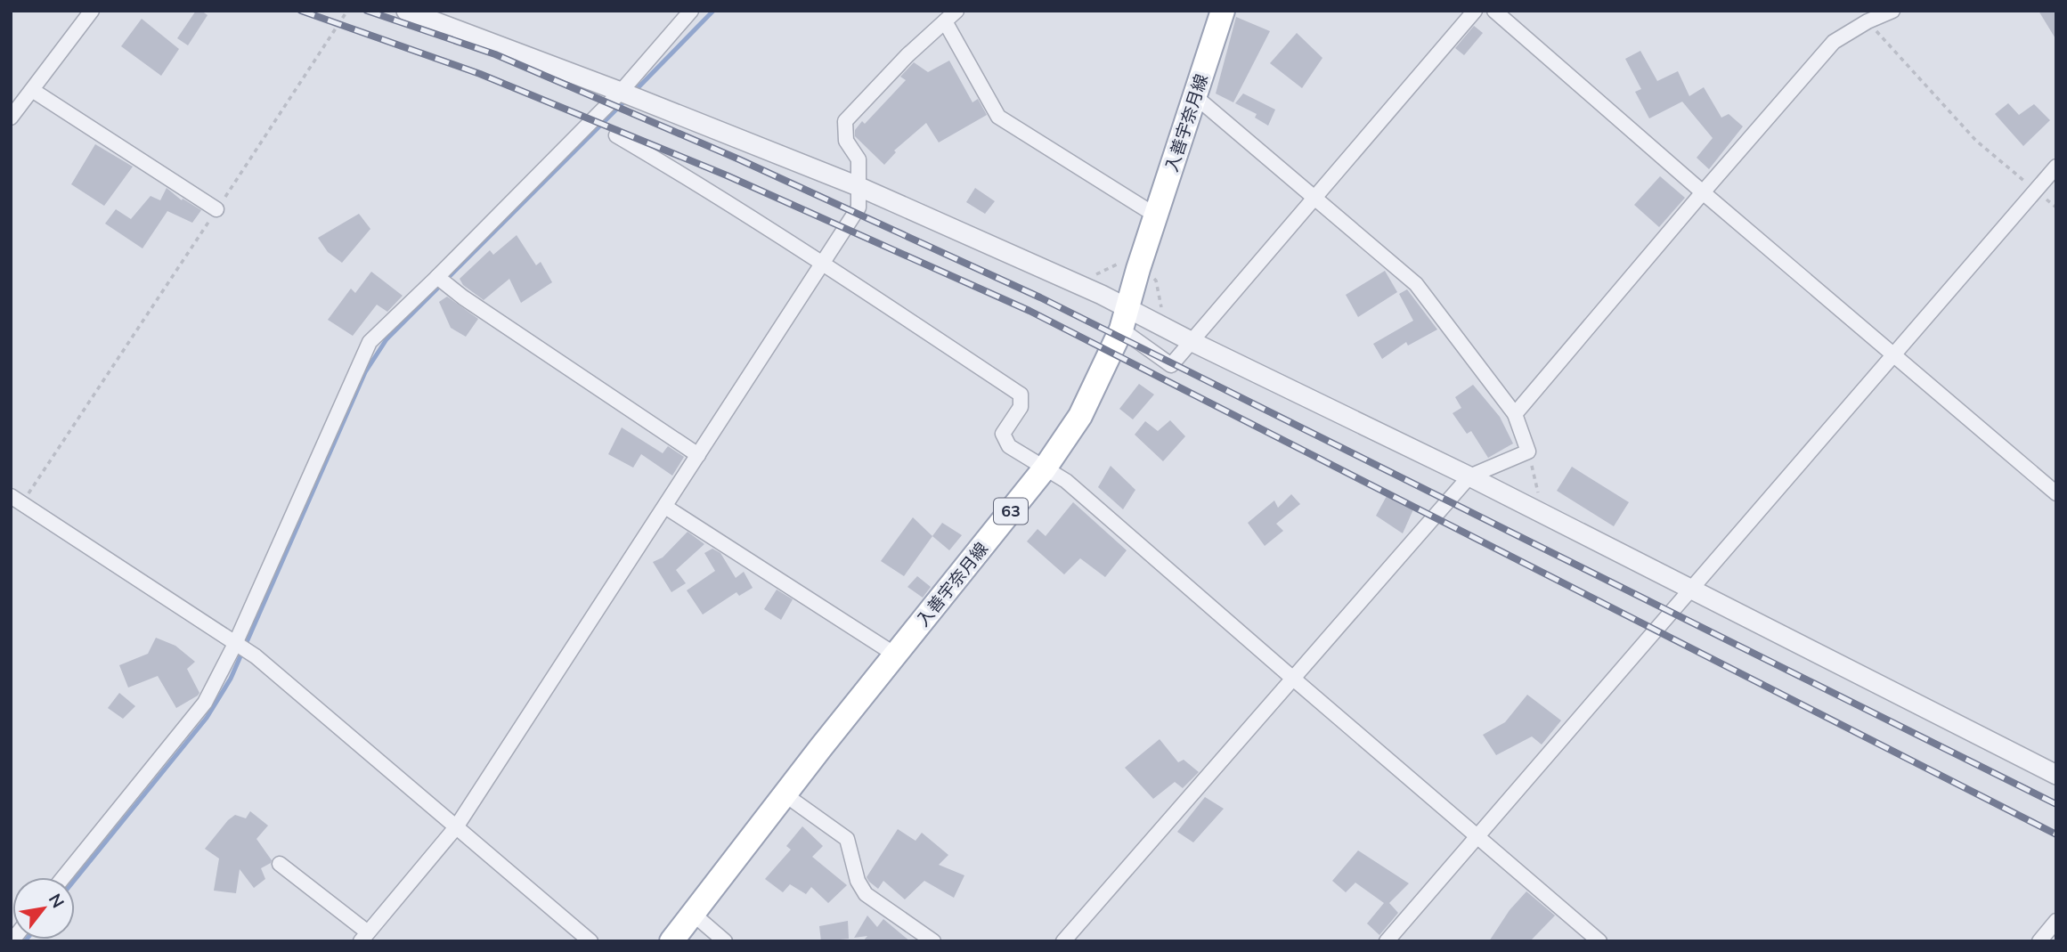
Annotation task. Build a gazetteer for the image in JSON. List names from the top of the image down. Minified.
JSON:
{"streets":{"main road":["入善宇奈月線","63"]},"north":"top right"}
